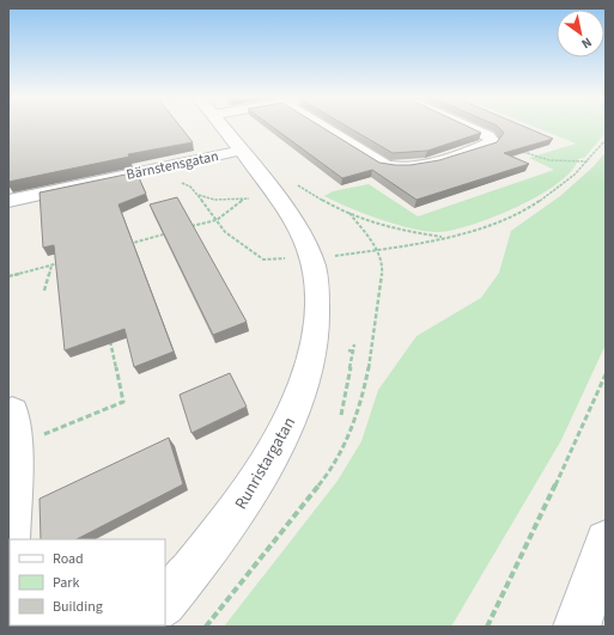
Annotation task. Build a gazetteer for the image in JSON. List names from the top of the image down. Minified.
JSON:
{"streets":{"street":["Bärnstensgatan","Runristargatan"]},"crossings":[["Bärnstensgatan","Runristargatan"]],"legend":["Road","Park","Building"],"north":"bottom right"}
